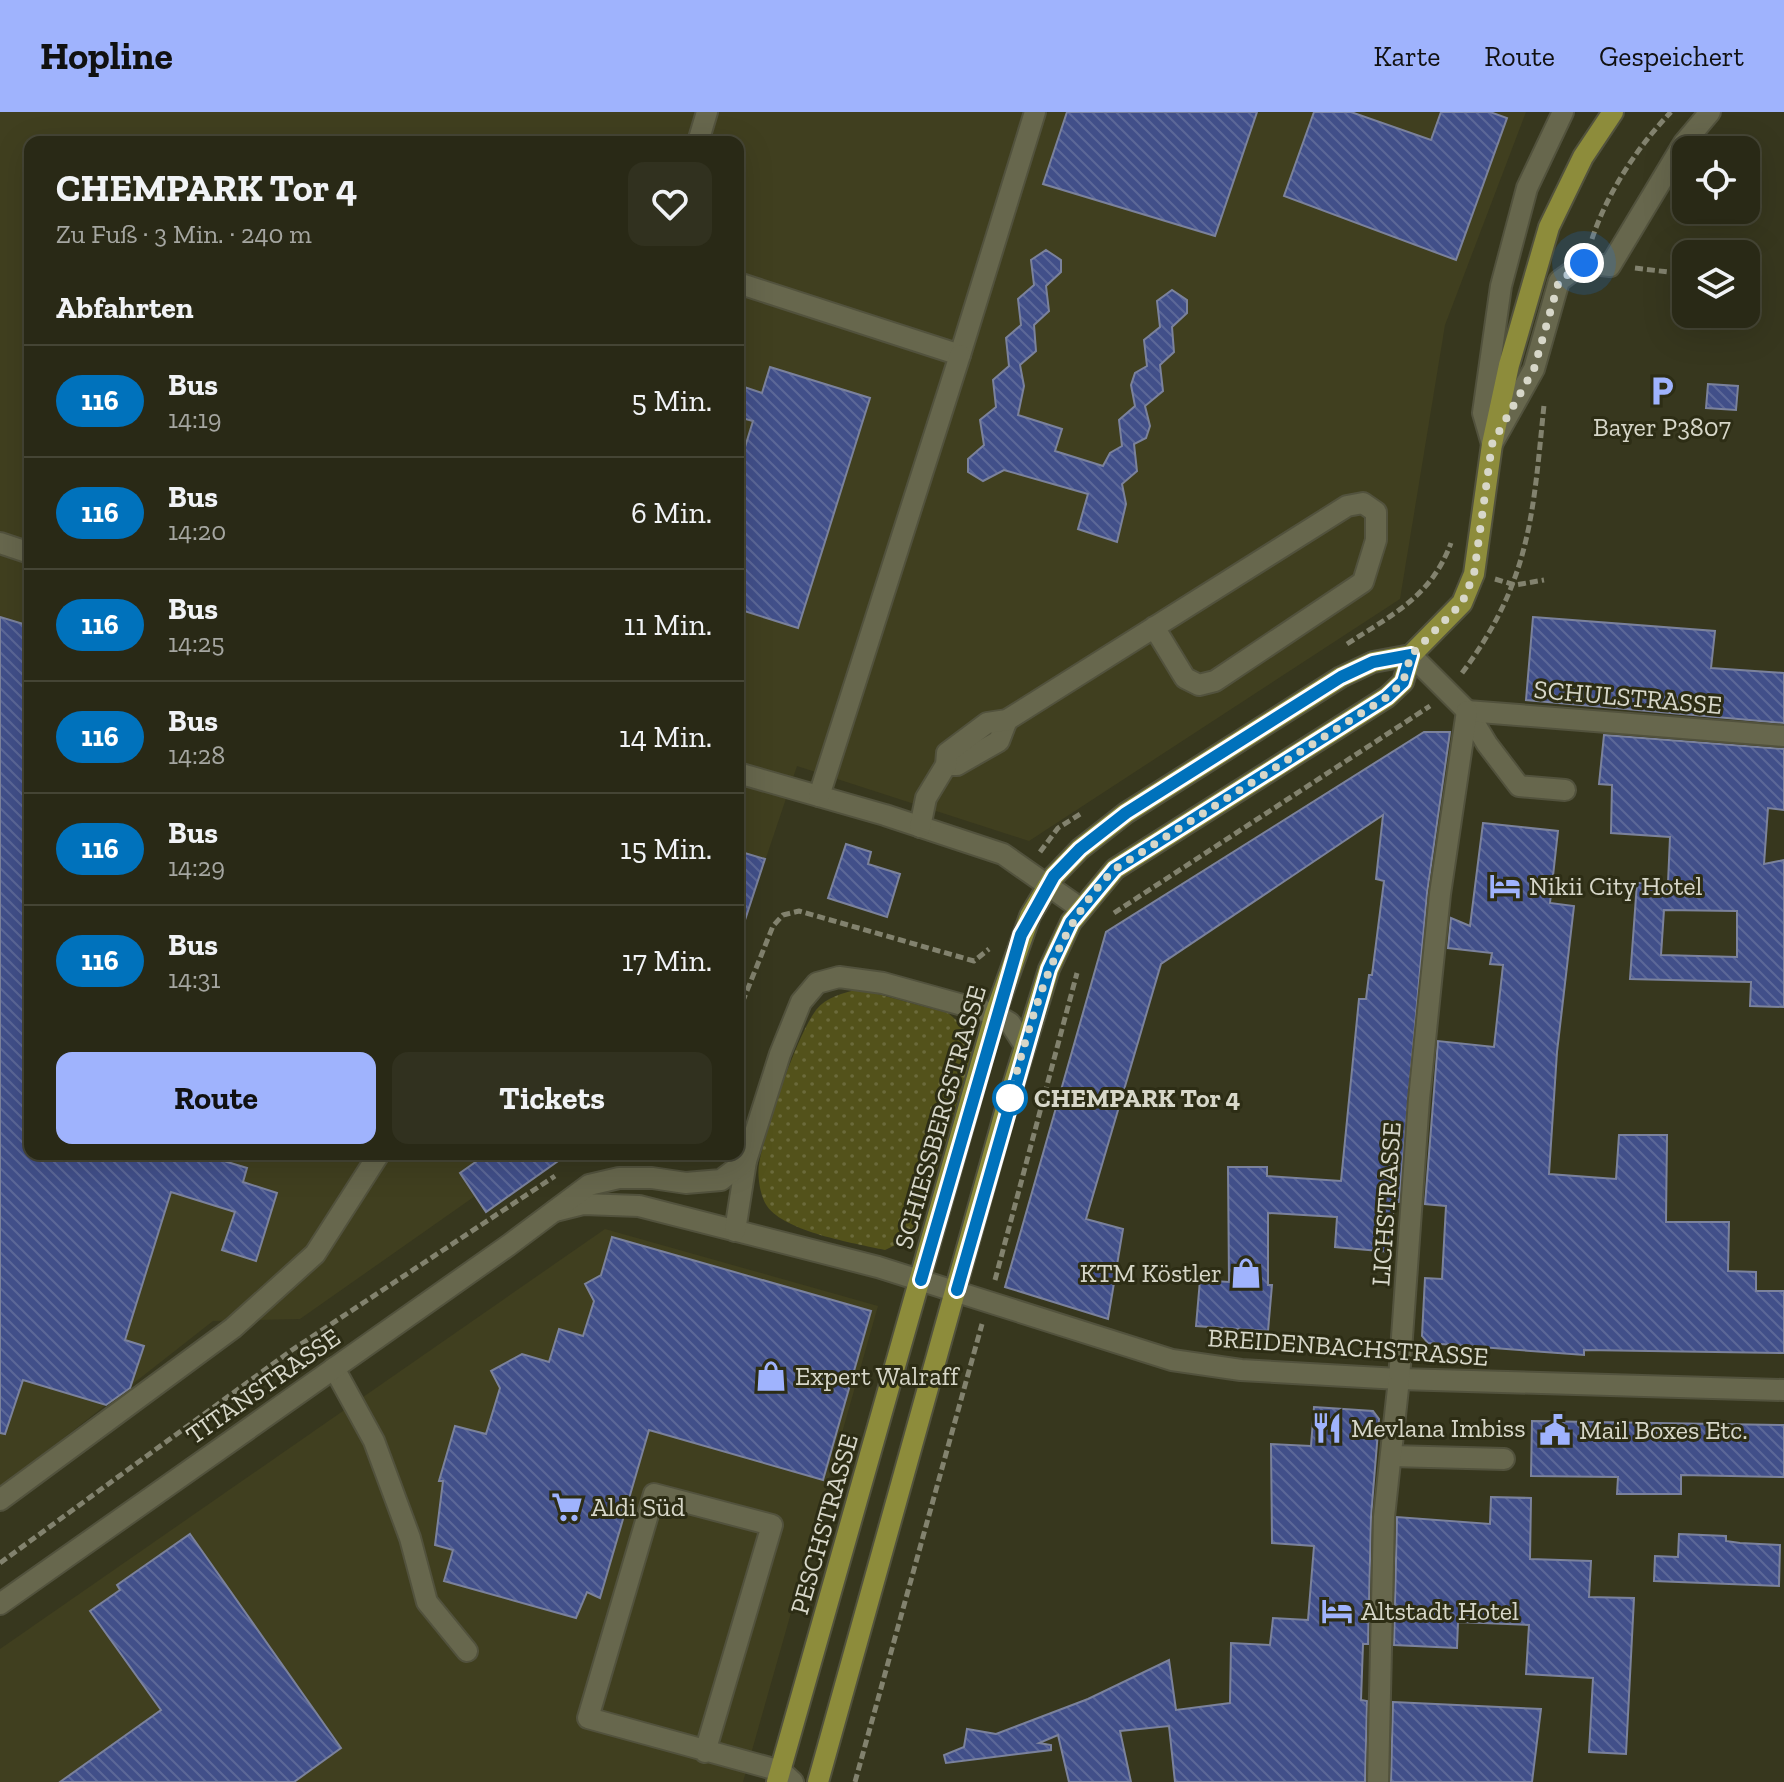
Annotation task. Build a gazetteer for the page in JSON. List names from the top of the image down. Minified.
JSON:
{"streets":{"main road":["SCHIESSBERGSTRASSE","PESCHSTRASSE"],"street":["SCHULSTRASSE","LICHSTRASSE","BREIDENBACHSTRASSE","TITANSTRASSE"]},"crossings":[["SCHULSTRASSE","LICHSTRASSE"],["SCHIESSBERGSTRASSE","BREIDENBACHSTRASSE"],["SCHIESSBERGSTRASSE","TITANSTRASSE"],["SCHIESSBERGSTRASSE","PESCHSTRASSE"],["LICHSTRASSE","BREIDENBACHSTRASSE"],["BREIDENBACHSTRASSE","TITANSTRASSE"],["BREIDENBACHSTRASSE","PESCHSTRASSE"],["TITANSTRASSE","PESCHSTRASSE"]],"places":{"parking":["Bayer P3807"],"hotel":["Nikii City Hotel","Altstadt Hotel"],"other":["CHEMPARK Tor 4"],"shop":["KTM Köstler","Expert Walraff"],"restaurant":["Mevlana Imbiss"],"public building":["Mail Boxes Etc."],"supermarket":["Aldi Süd"]},"lines":["bus line 116"],"page":{"header":"Hopline","nav":["Karte","Route","Gespeichert"],"heading":[["CHEMPARK Tor 4","Zu Fuß · 3 Min. · 240 m"],"Abfahrten"],"list":[{"mark":"116","name":"Bus","note":"14:19","value":"5 Min."},{"mark":"116","name":"Bus","note":"14:20","value":"6 Min."},{"mark":"116","name":"Bus","note":"14:25","value":"11 Min."},{"mark":"116","name":"Bus","note":"14:28","value":"14 Min."},{"mark":"116","name":"Bus","note":"14:29","value":"15 Min."},{"mark":"116","name":"Bus","note":"14:31","value":"17 Min."}],"buttons":["Route","Tickets"]}}
